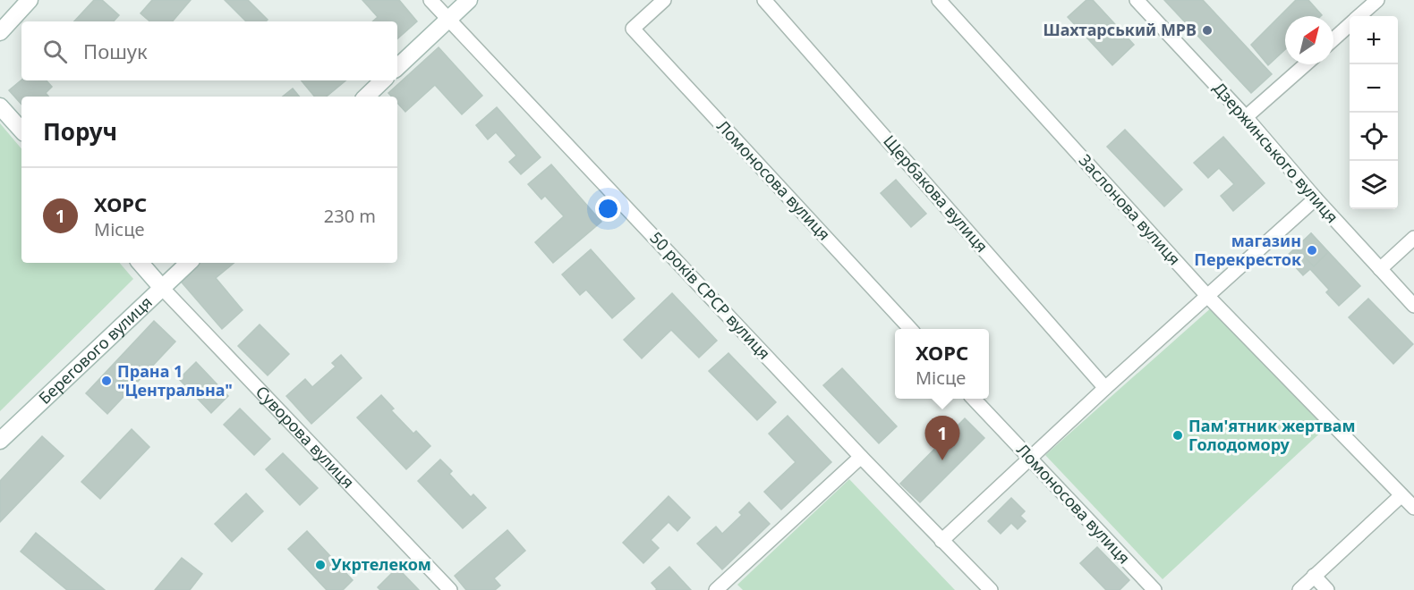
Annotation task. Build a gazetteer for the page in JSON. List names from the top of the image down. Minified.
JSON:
{"streets":{"street":["Дзержинського вулиця","Ломоносова вулиця","Щербакова вулиця","Заслонова вулиця","50 років СРСР вулиця","Берегового вулиця","Суворова вулиця"]},"crossings":[["Берегового вулиця","Суворова вулиця"]],"places":["Шахтарський МРВ","магазин Перекресток","Прана 1 \"Центральна\"","Пам'ятник жертвам Голодомору","Укртелеком"],"north":"top right","page":{"map_buttons":["+","−"],"search":"Пошук","heading":"Поруч","list":[{"mark":"1","name":"ХОРС","note":"Місце","value":"230 m"}],"popup":["ХОРС","Місце"],"pins":"1"}}
